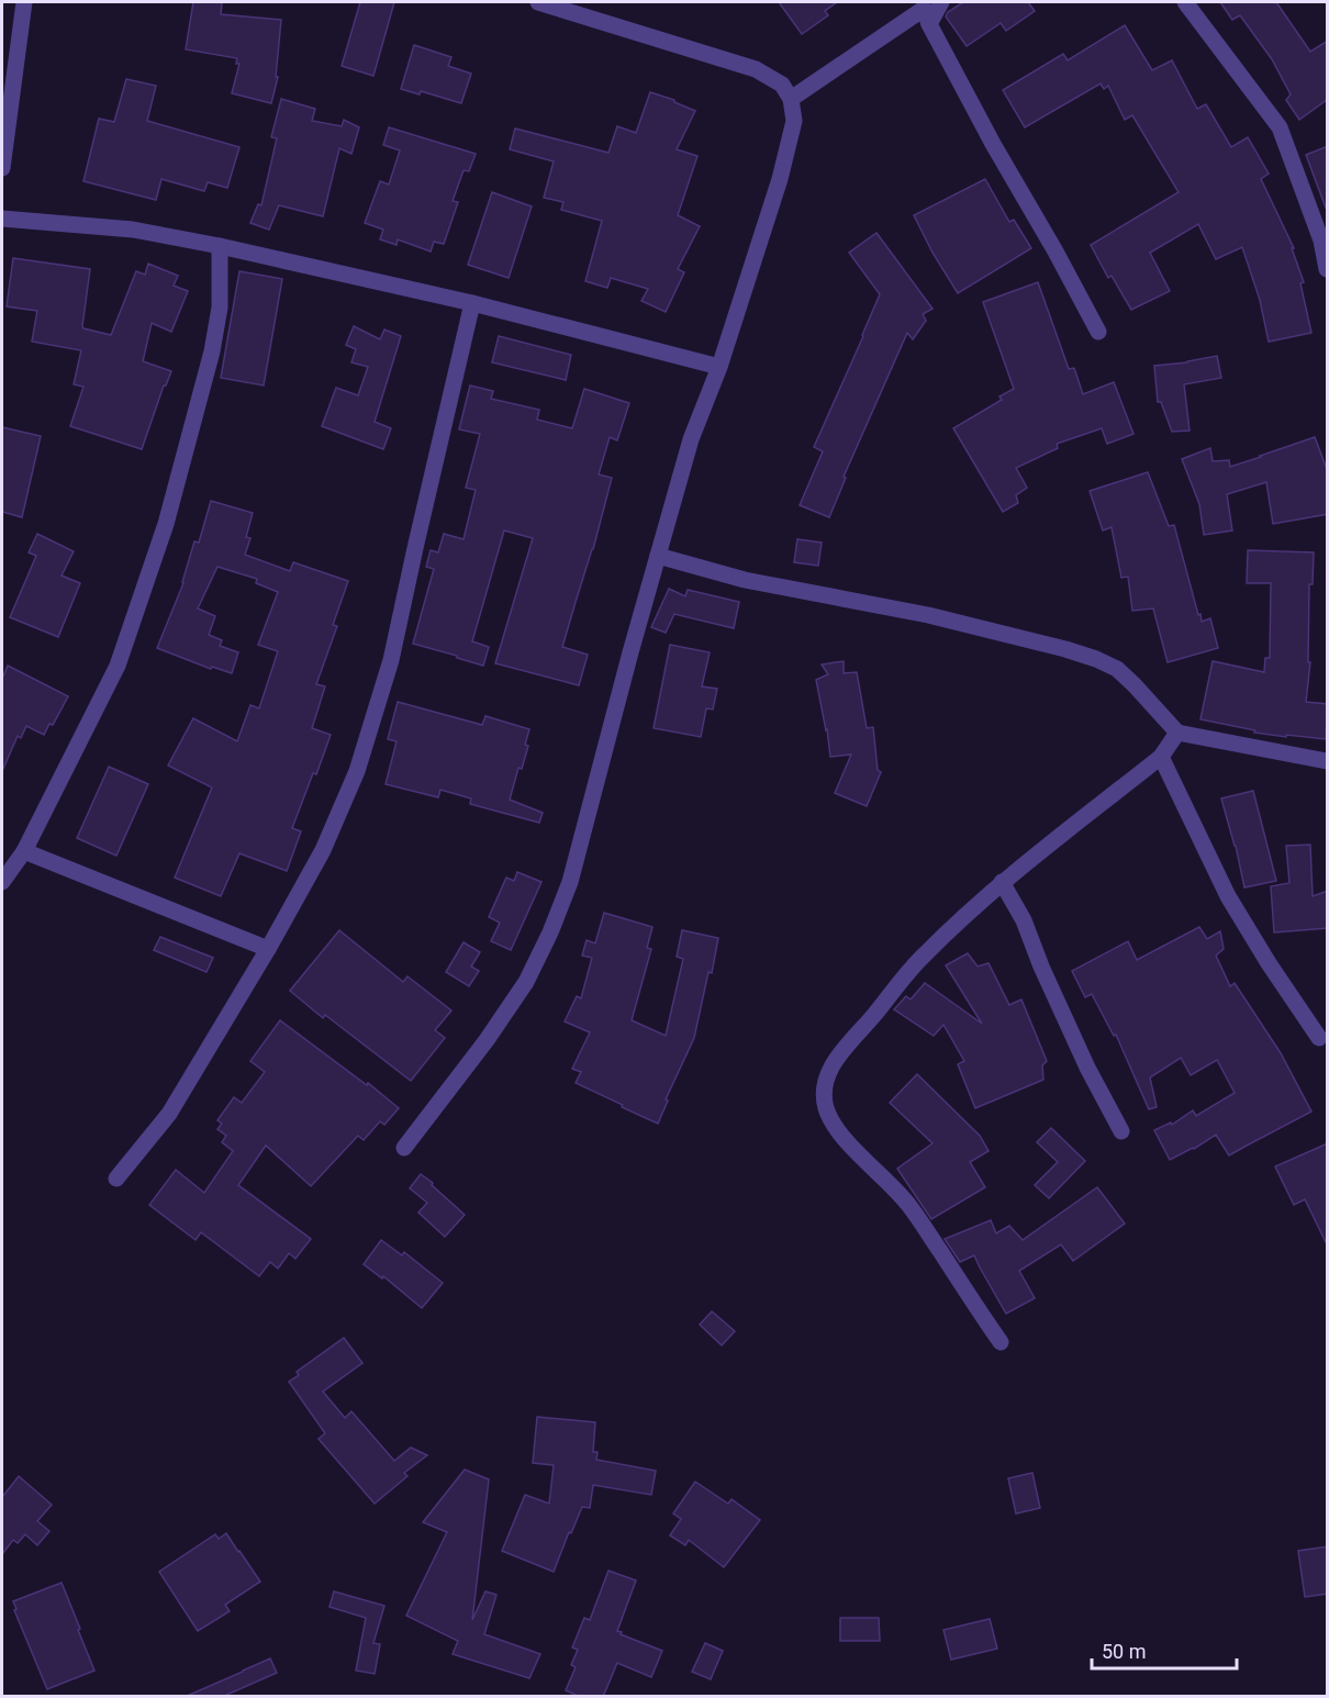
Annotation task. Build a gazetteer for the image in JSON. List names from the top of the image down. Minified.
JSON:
{"scale_bar":"50 m"}
